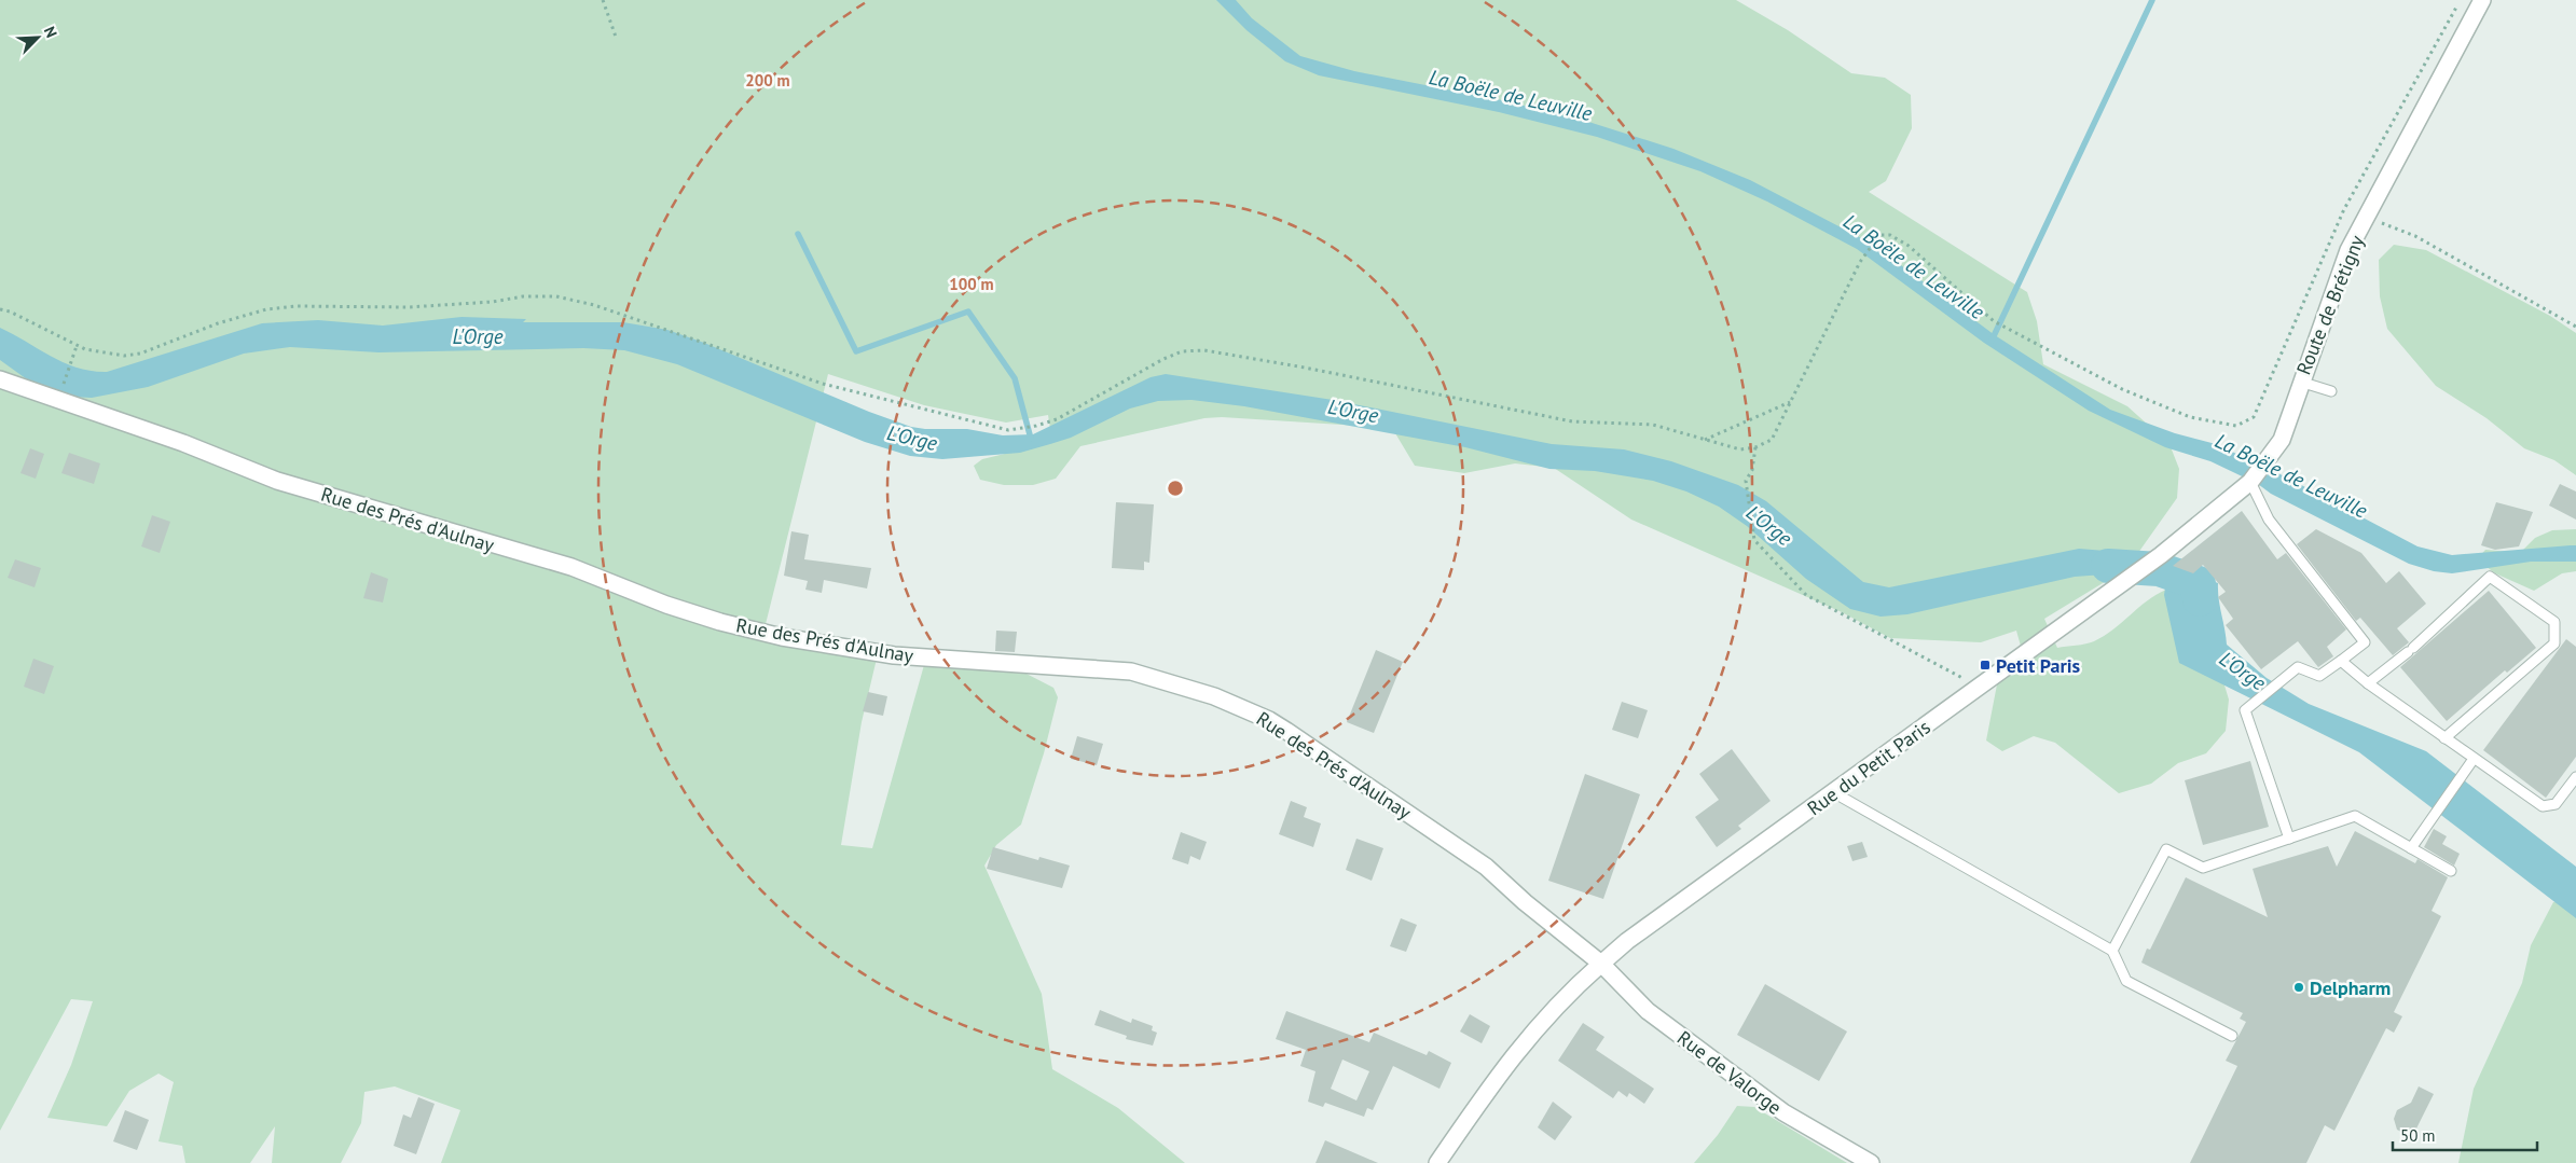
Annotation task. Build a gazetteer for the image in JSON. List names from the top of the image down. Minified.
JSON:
{"streets":{"street":["Route de Brétigny","Rue des Prés d'Aulnay","Rue du Petit Paris","Rue de Valorge"]},"crossings":[["Route de Brétigny","Rue du Petit Paris"],["Rue des Prés d'Aulnay","Rue du Petit Paris"],["Rue des Prés d'Aulnay","Rue de Valorge"],["Rue du Petit Paris","Rue de Valorge"]],"water":["La Boële de Leuville","L'Orge"],"places":{"transit":["Petit Paris"],"other":["Delpharm"]},"scale_bar":"50 m","north":"top right","rings":["200 m","100 m"]}
